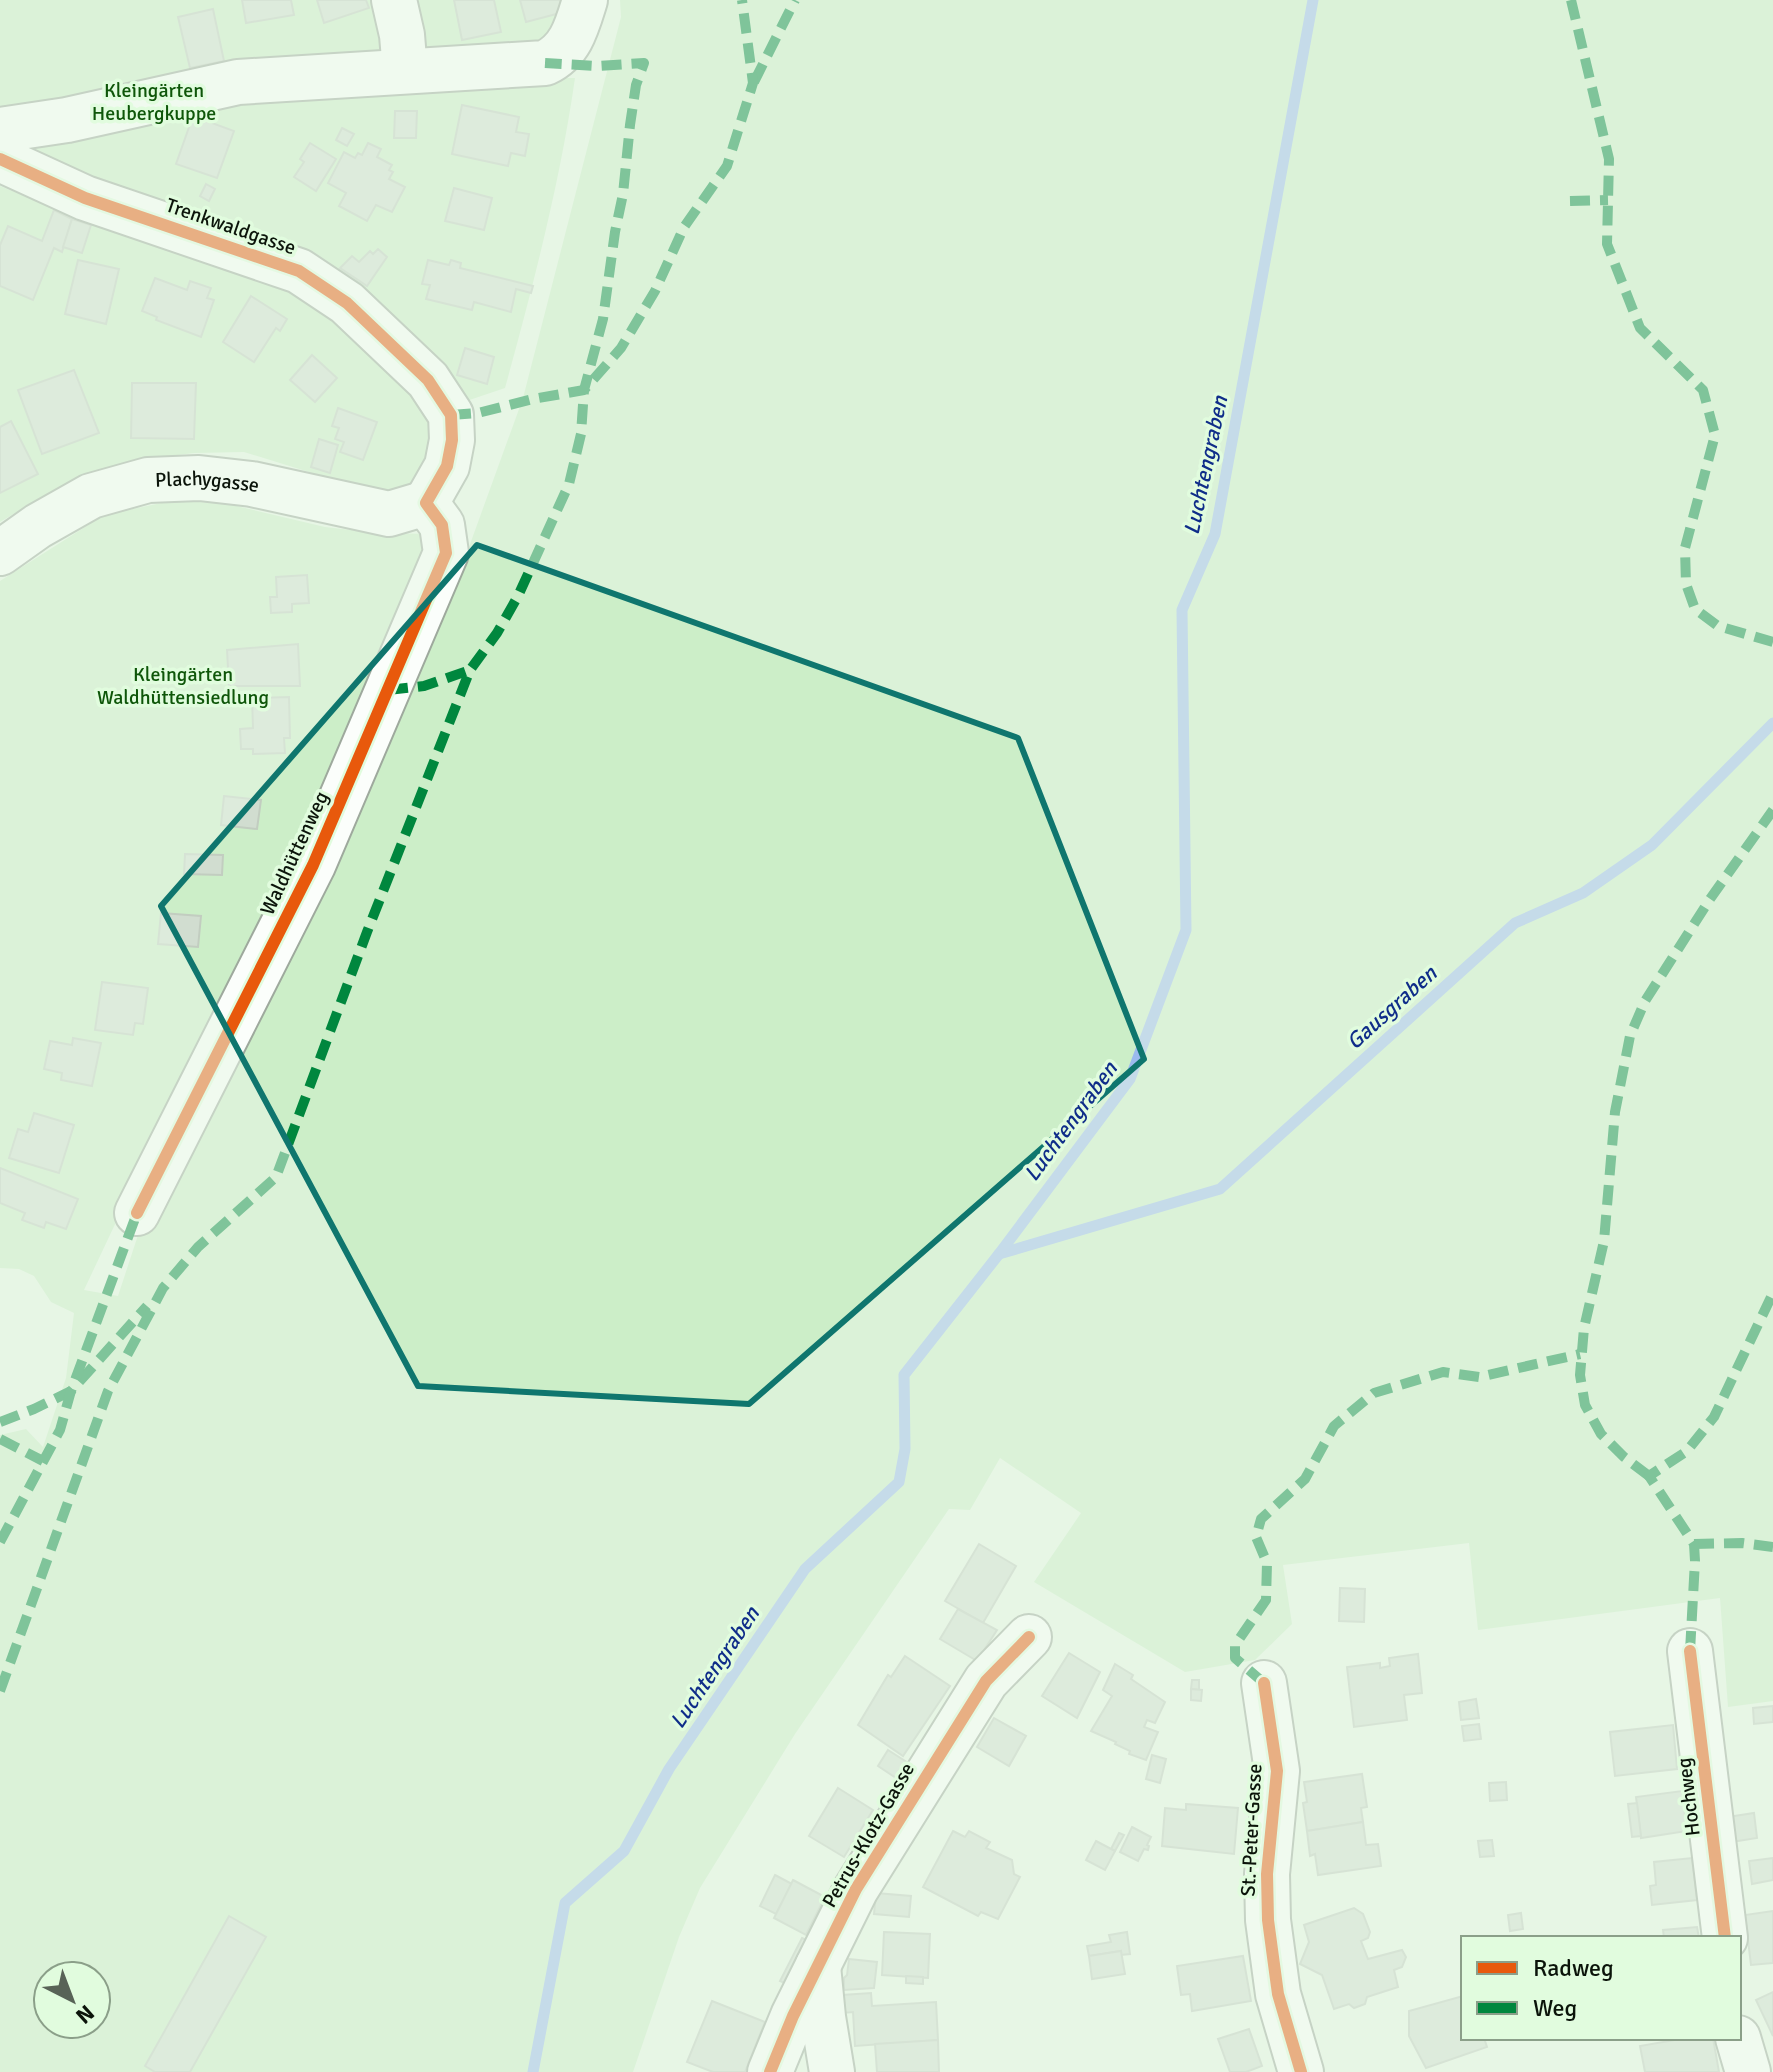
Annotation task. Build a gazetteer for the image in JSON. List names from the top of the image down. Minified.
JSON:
{"streets":{"street":["Trenkwaldgasse","Plachygasse","Waldhüttenweg","Hochweg","St.-Peter-Gasse","Petrus-Klotz-Gasse"]},"crossings":[["Trenkwaldgasse","Plachygasse"],["Trenkwaldgasse","Waldhüttenweg"],["Plachygasse","Waldhüttenweg"]],"water":["Luchtengraben","Gausgraben"],"parks":["Kleingärten Heubergkuppe","Kleingärten Waldhüttensiedlung"],"legend":["Radweg","Weg"],"north":"bottom right"}
